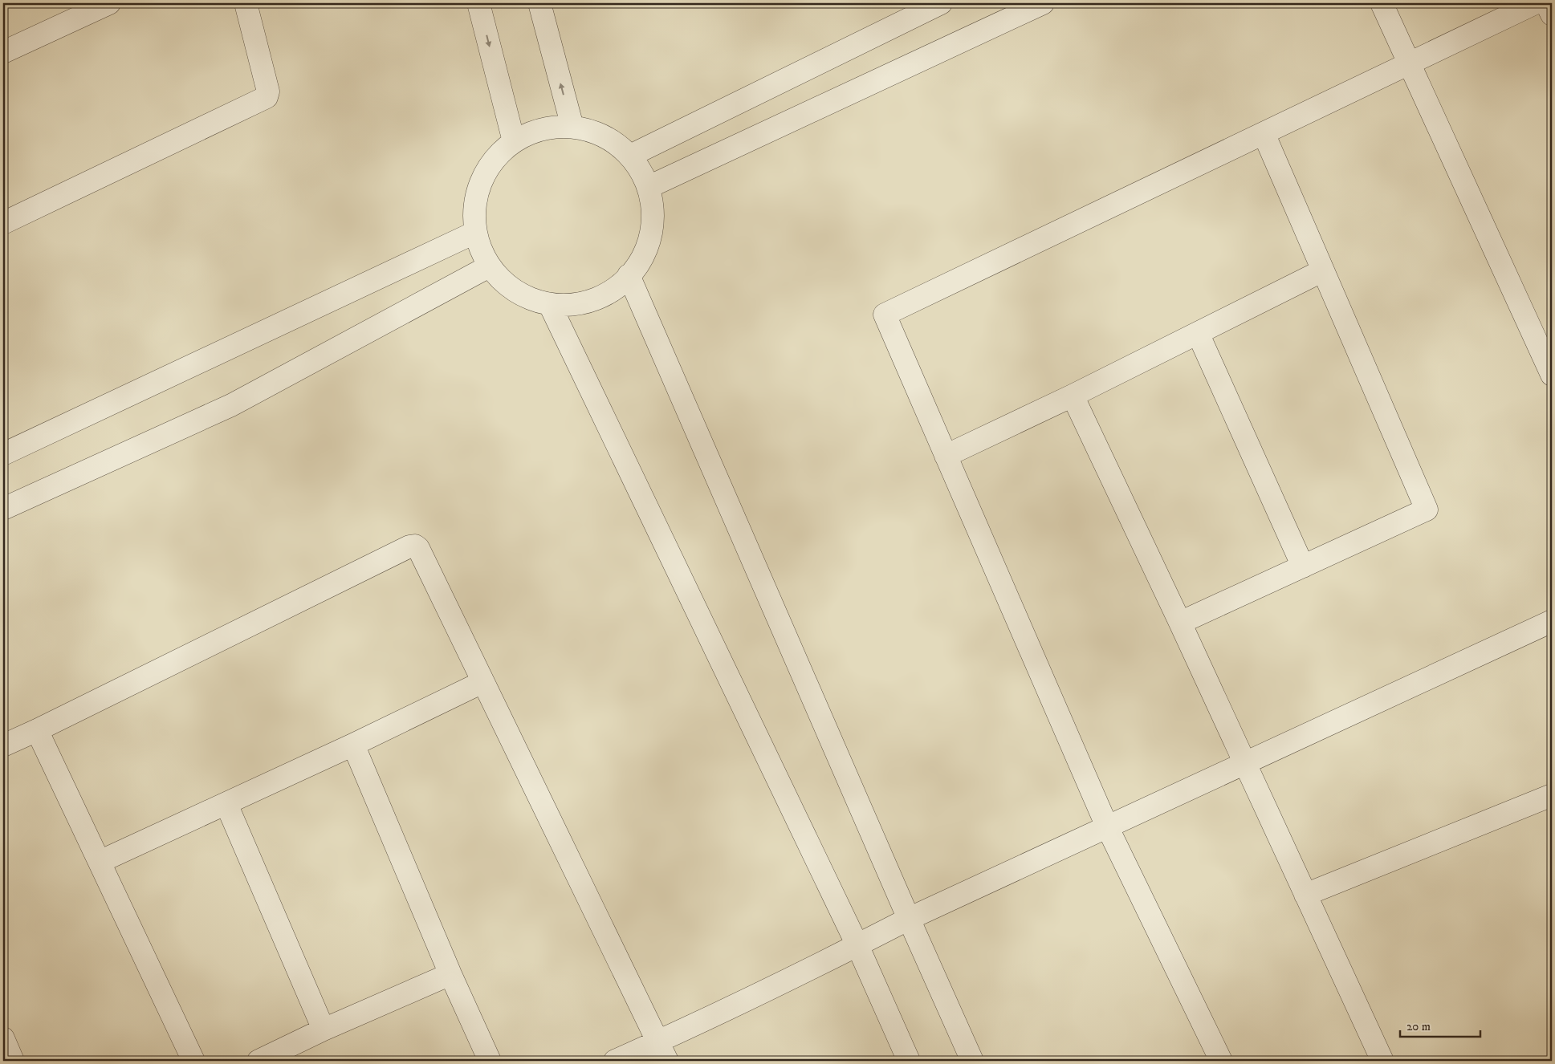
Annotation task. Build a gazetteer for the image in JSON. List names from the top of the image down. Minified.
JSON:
{"scale_bar":"20 m"}
